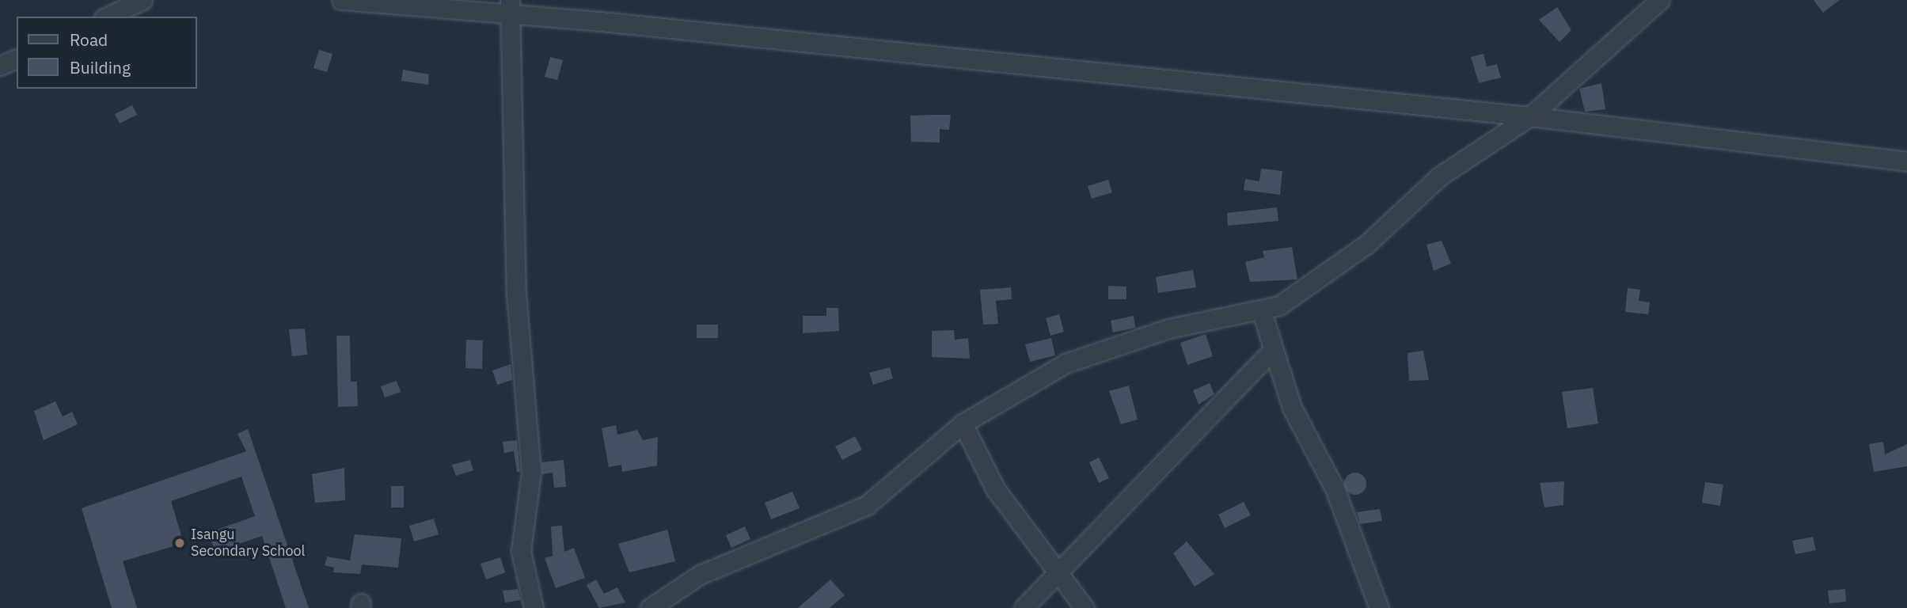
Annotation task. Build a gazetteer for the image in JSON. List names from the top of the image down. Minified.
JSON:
{"places":["Isangu Secondary School"],"legend":["Road","Building"]}
